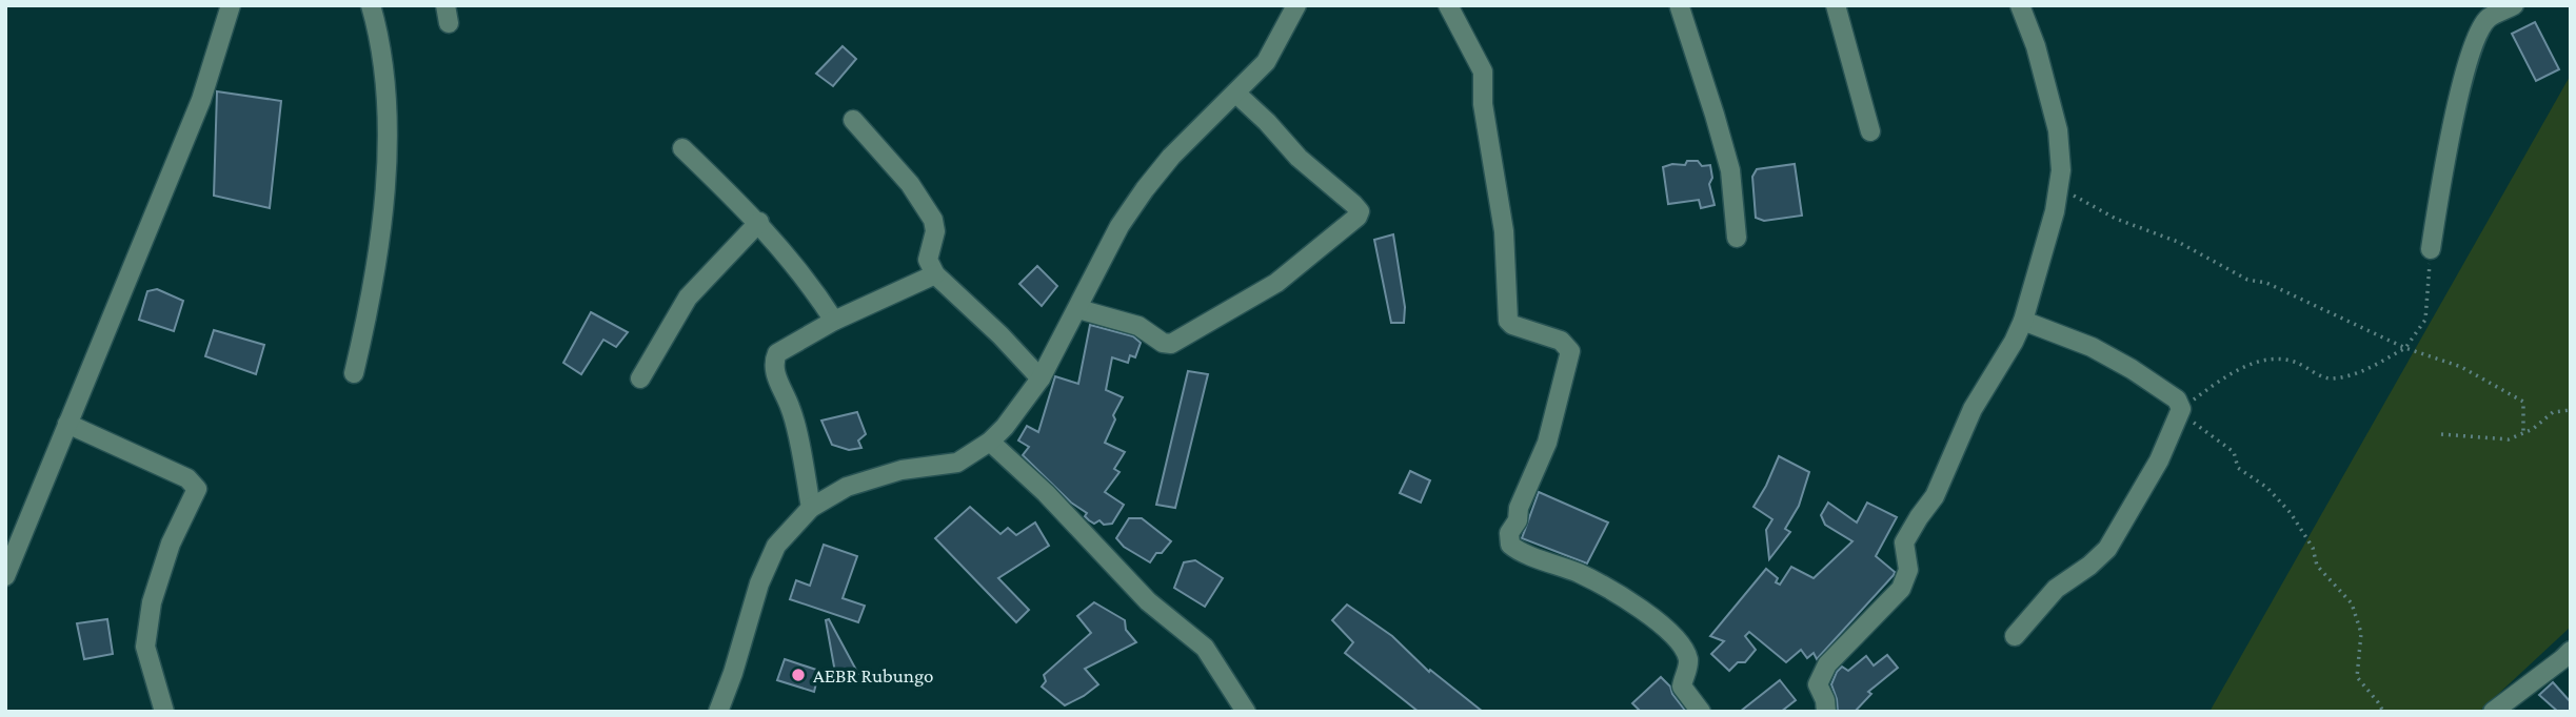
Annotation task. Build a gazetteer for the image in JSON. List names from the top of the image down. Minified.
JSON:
{"places":["AEBR Rubungo"]}
